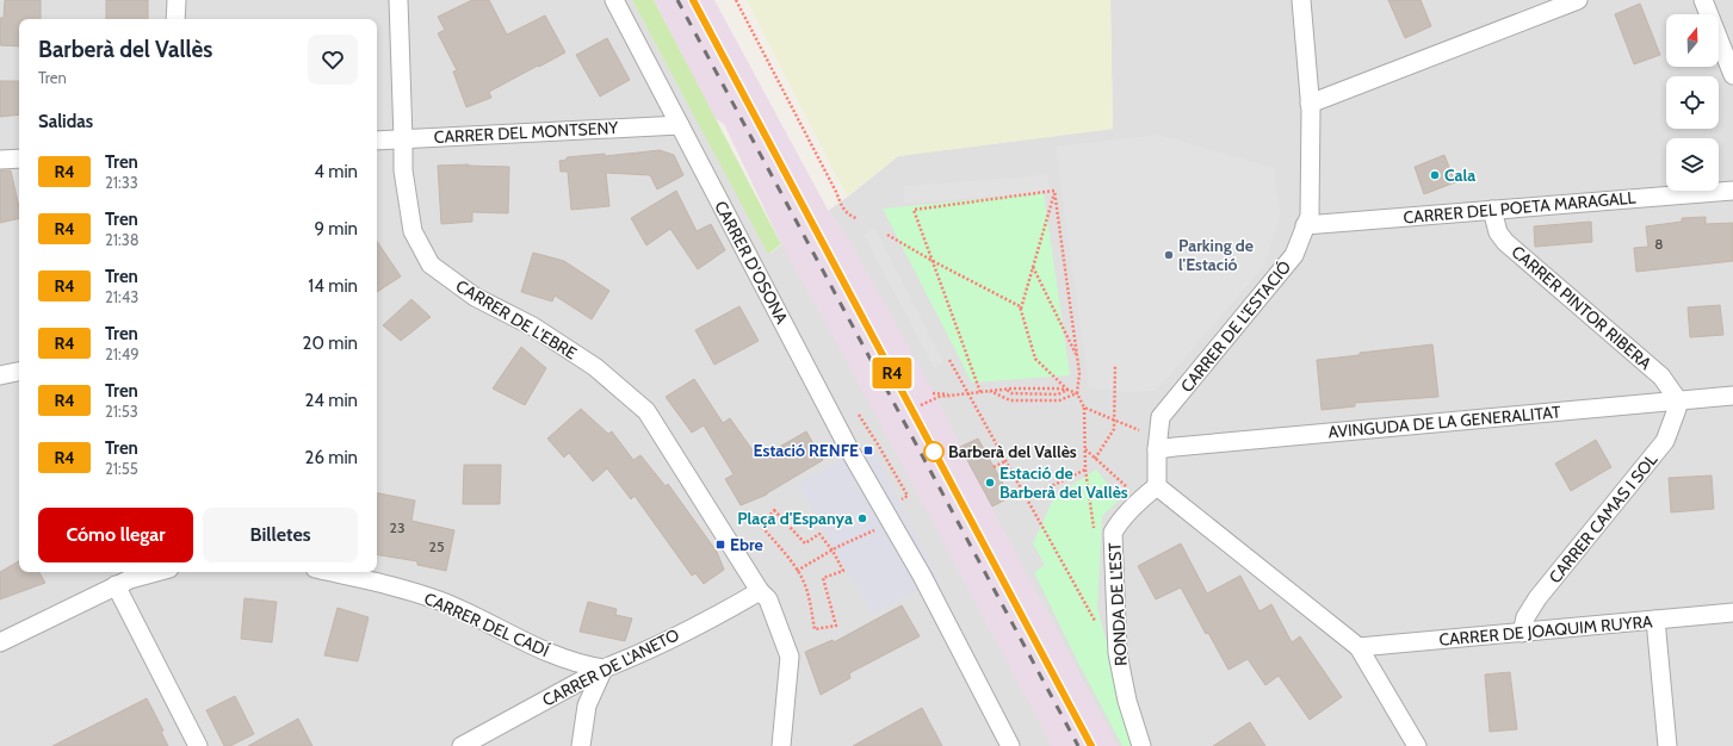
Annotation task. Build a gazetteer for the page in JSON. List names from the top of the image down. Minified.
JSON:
{"streets":{"street":["CARRER DEL MONTSENY","CARRER DEL POETA MARAGALL","CARRER D'OSONA","CARRER PINTOR RIBERA","CARRER DE L'EBRE","CARRER DE L'ESTACIÓ","AVINGUDA DE LA GENERALITAT","CARRER CAMAS I SOL","RONDA DE L'EST","CARRER DEL CADÍ","CARRER DE JOAQUIM RUYRA","CARRER DE L'ANETO"]},"crossings":[["CARRER DEL MONTSENY","CARRER D'OSONA"],["CARRER DEL MONTSENY","CARRER DE L'EBRE"],["CARRER DEL POETA MARAGALL","CARRER PINTOR RIBERA"],["CARRER DEL POETA MARAGALL","CARRER DE L'ESTACIÓ"],["CARRER PINTOR RIBERA","AVINGUDA DE LA GENERALITAT"],["CARRER PINTOR RIBERA","CARRER CAMAS I SOL"],["CARRER DE L'EBRE","CARRER DE L'ANETO"],["CARRER DE L'ESTACIÓ","AVINGUDA DE LA GENERALITAT"],["AVINGUDA DE LA GENERALITAT","CARRER CAMAS I SOL"],["CARRER CAMAS I SOL","CARRER DE JOAQUIM RUYRA"],["CARRER DEL CADÍ","CARRER DE L'ANETO"]],"places":{"other":["Cala","Parking de l'Estació","Barberà del Vallès","Estació de Barberà del Vallès","Plaça d'Espanya"],"transit":["Estació RENFE","Ebre"]},"house_numbers":["8","23","25"],"north":"top","page":{"on_map":"R4","heading":[["Barberà del Vallès","Tren"],"Salidas"],"list":[{"mark":"R4","name":"Tren","note":"21:33","value":"4 min"},{"mark":"R4","name":"Tren","note":"21:38","value":"9 min"},{"mark":"R4","name":"Tren","note":"21:43","value":"14 min"},{"mark":"R4","name":"Tren","note":"21:49","value":"20 min"},{"mark":"R4","name":"Tren","note":"21:53","value":"24 min"},{"mark":"R4","name":"Tren","note":"21:55","value":"26 min"}],"buttons":["Cómo llegar","Billetes"]}}
